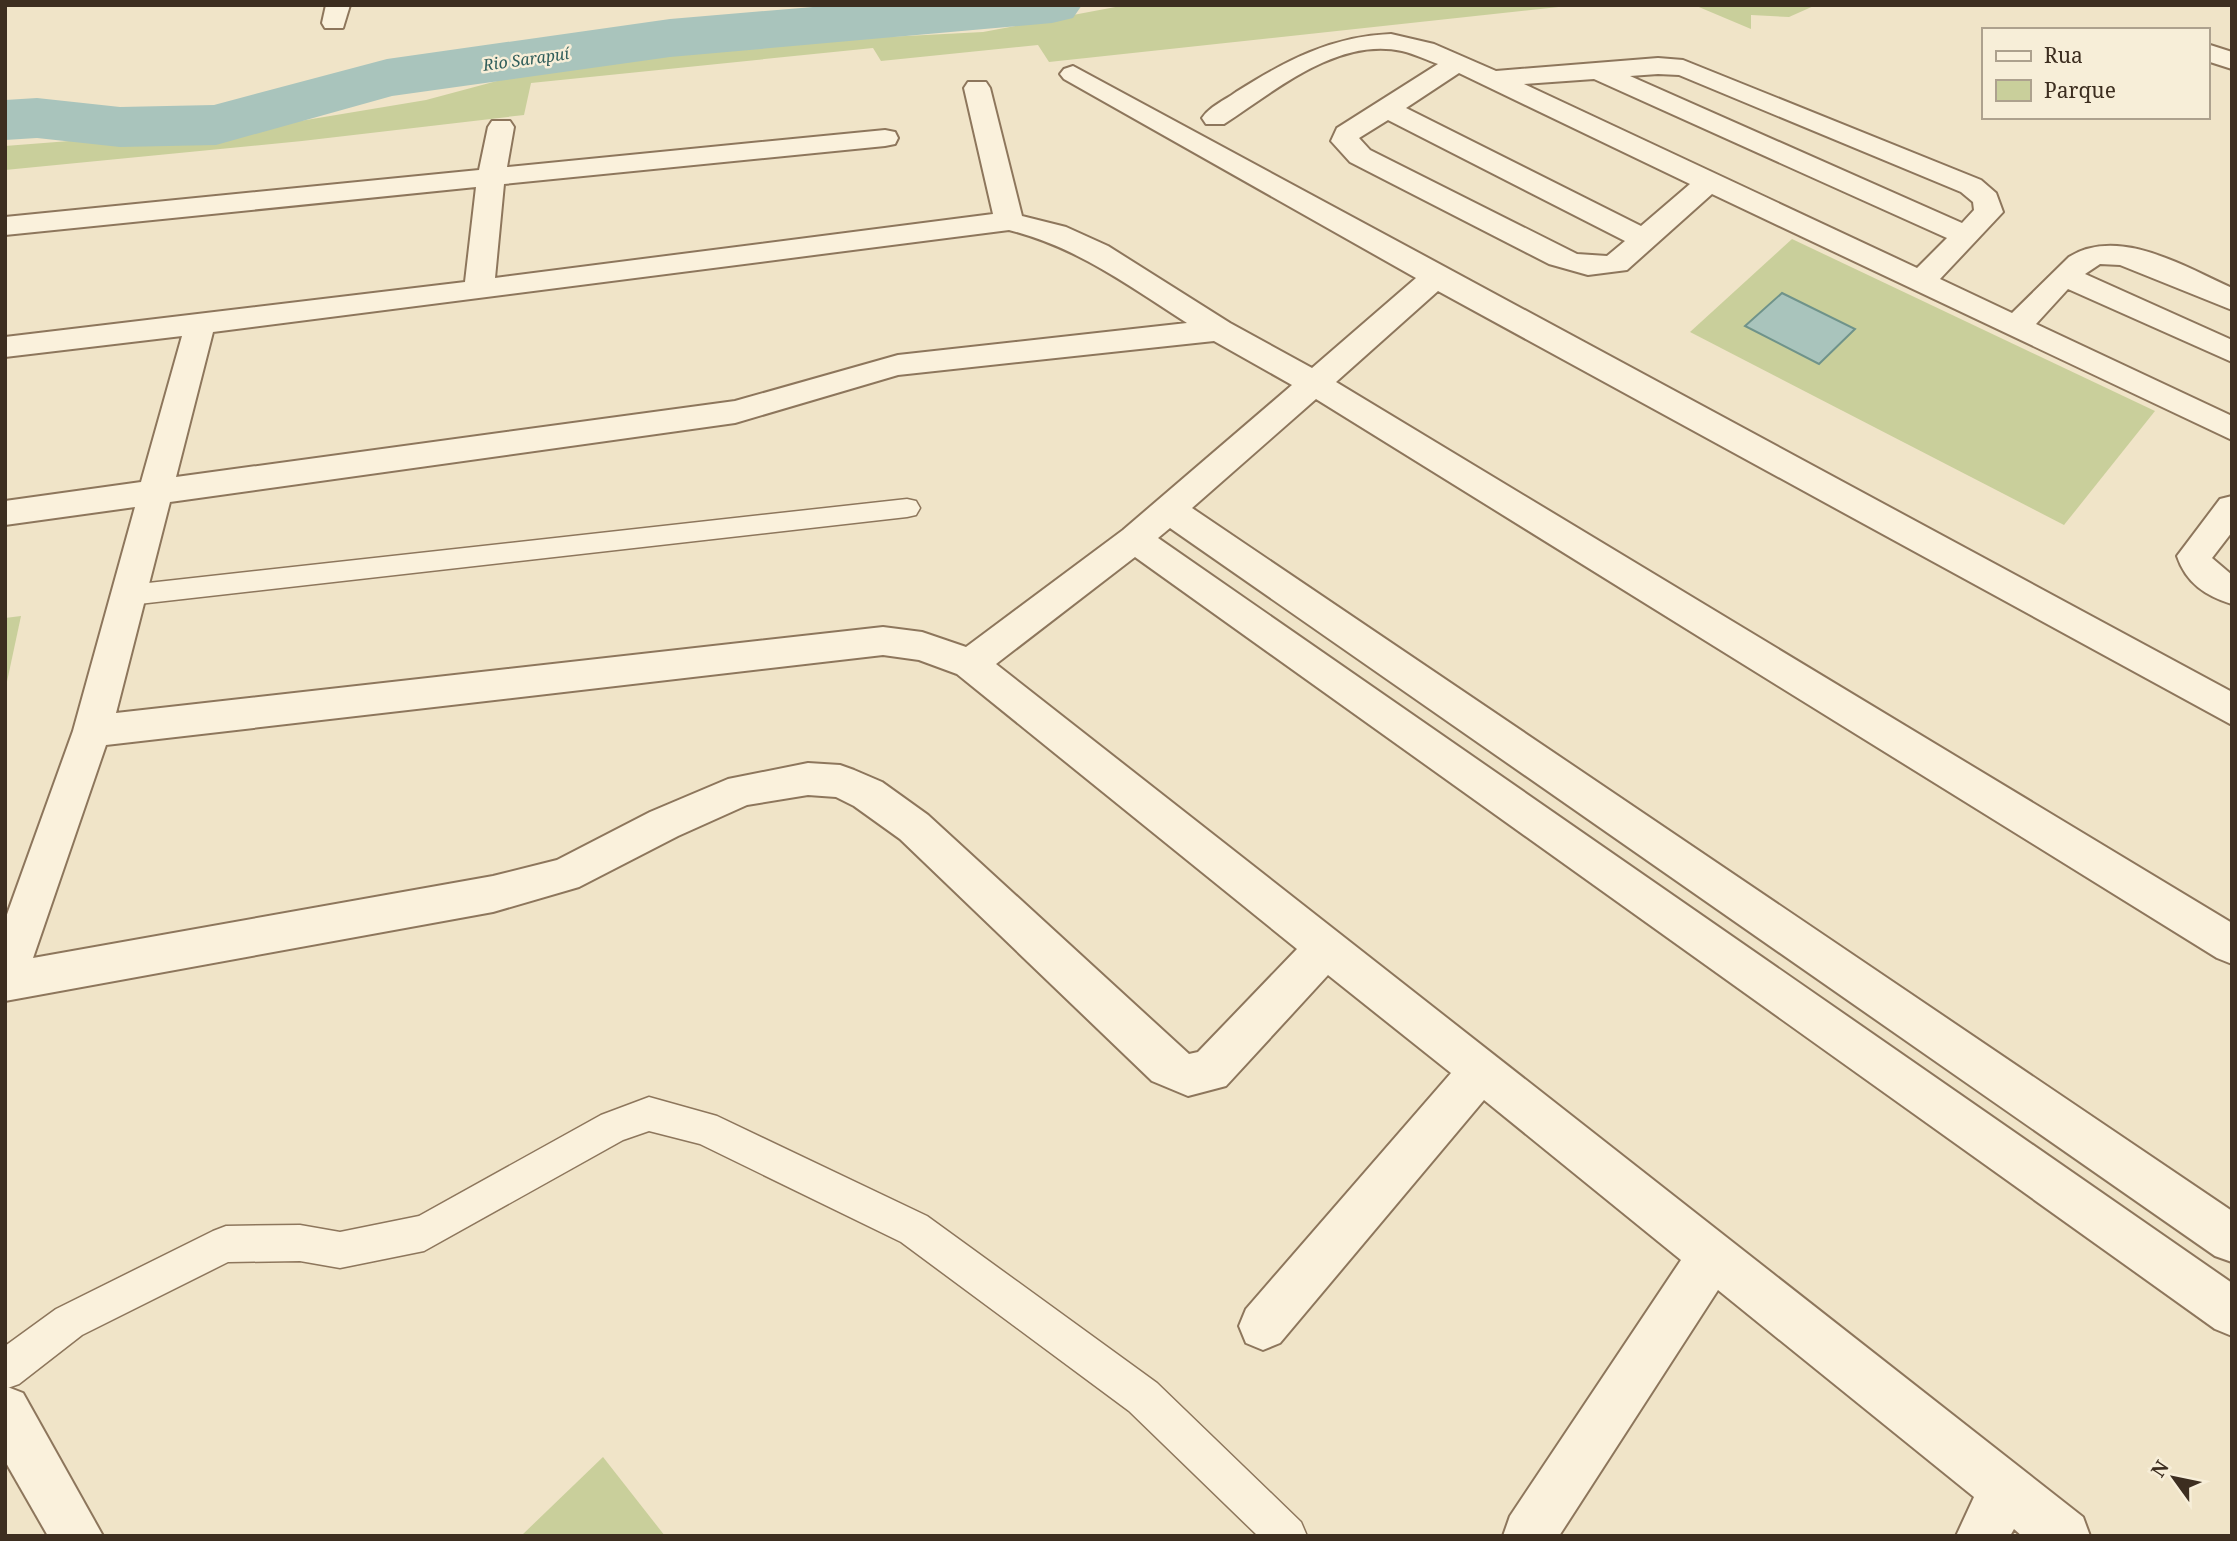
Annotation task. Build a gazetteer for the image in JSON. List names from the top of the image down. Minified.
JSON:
{"water":["Rio Sarapuí"],"legend":["Rua","Parque"],"north":"top left"}
